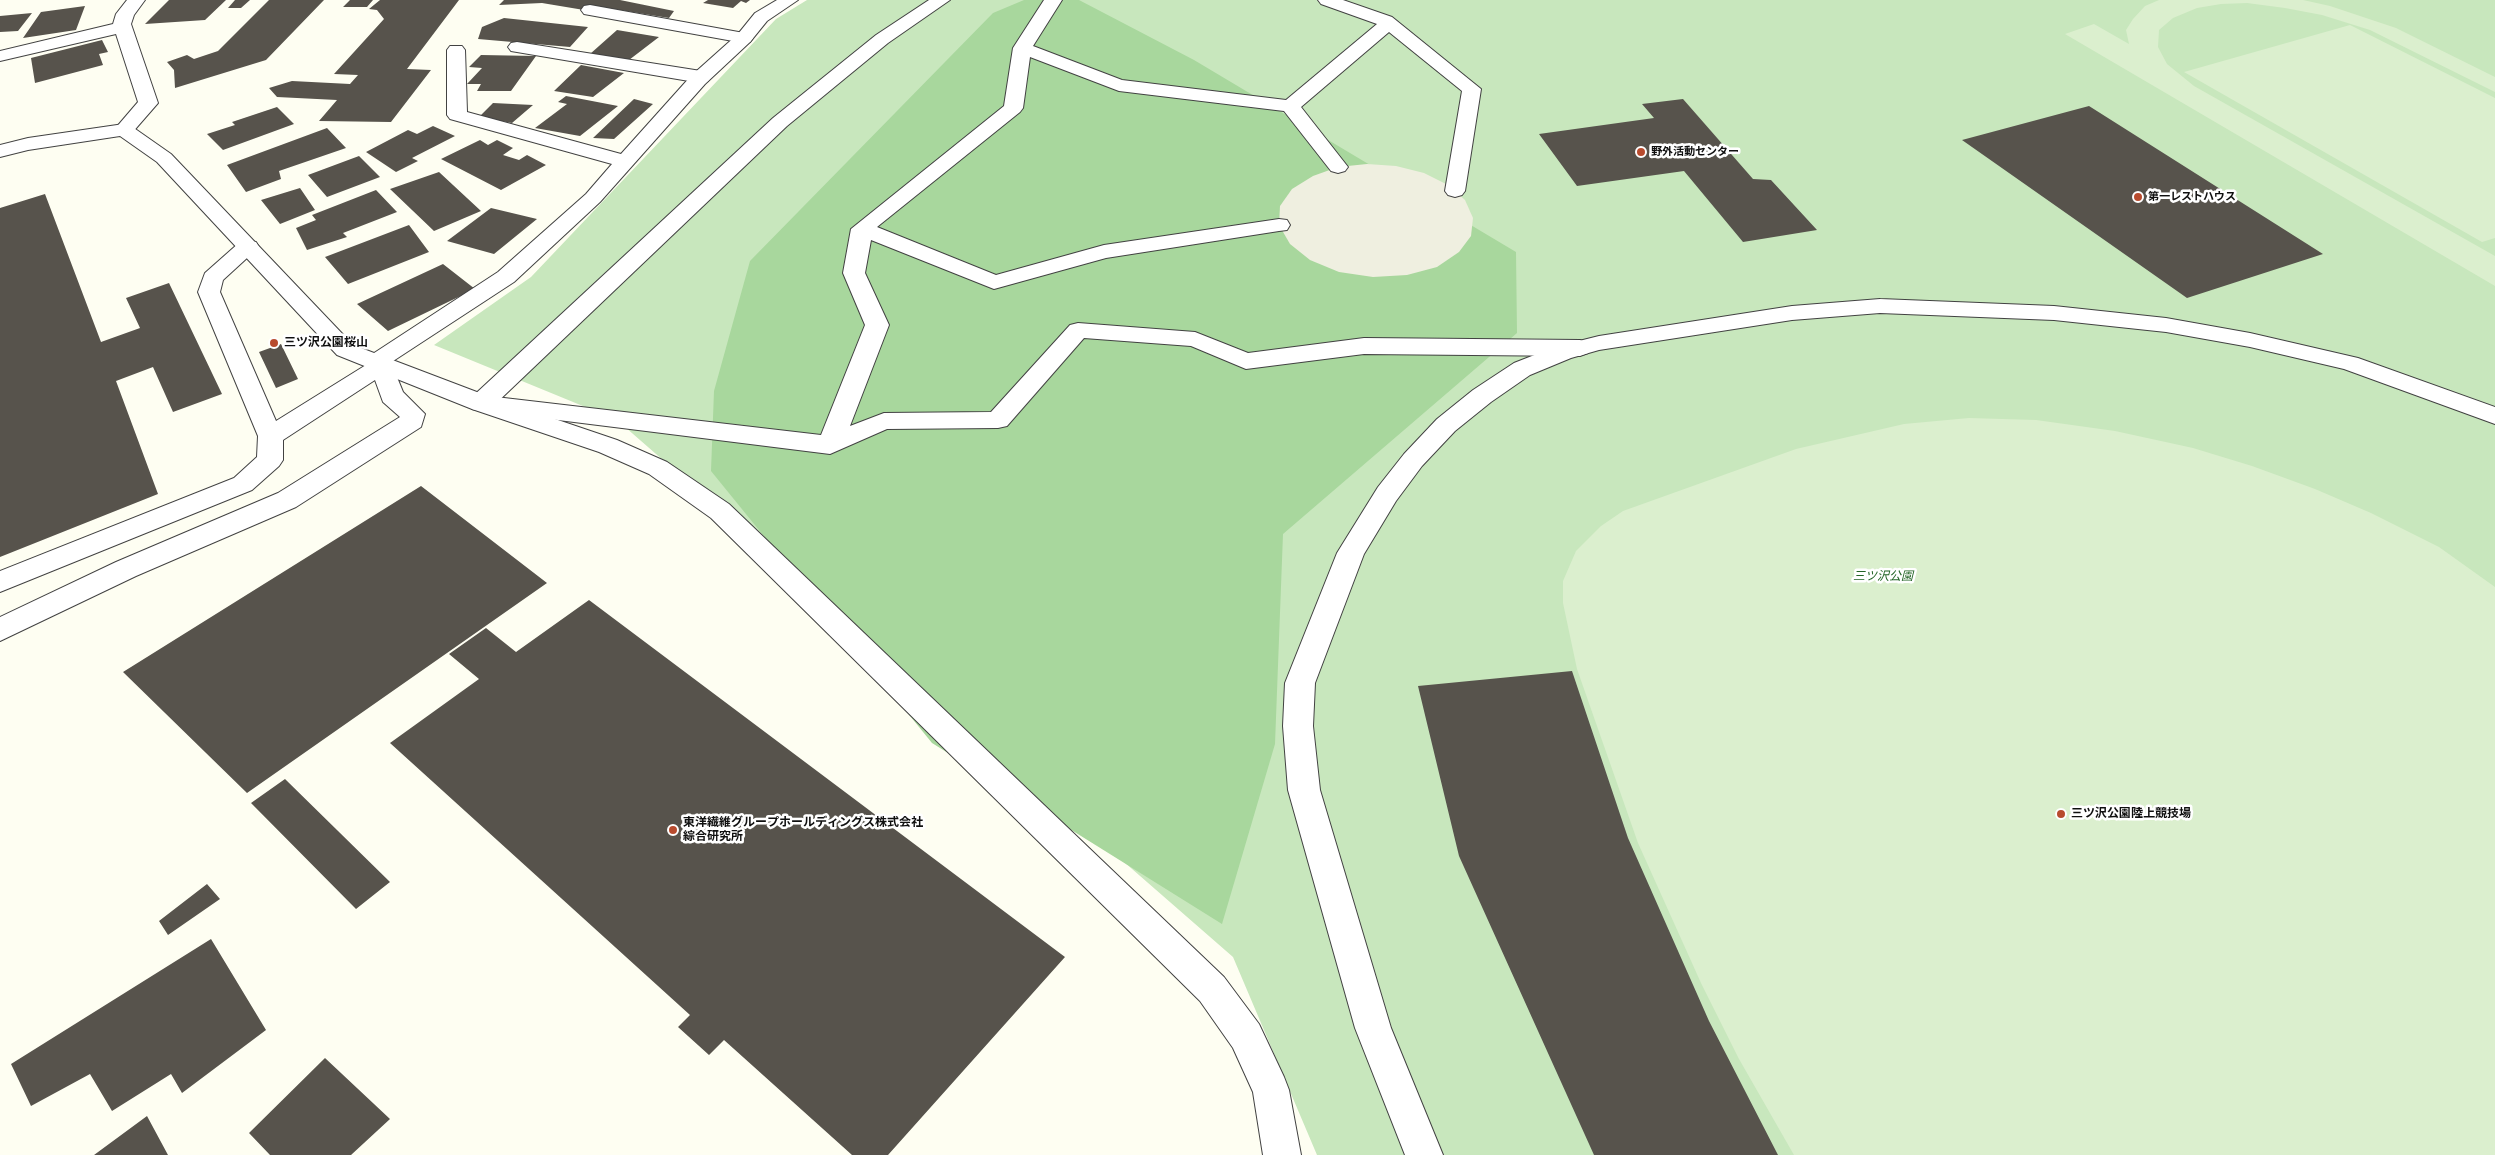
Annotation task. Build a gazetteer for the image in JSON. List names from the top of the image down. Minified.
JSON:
{"parks":["三ツ沢公園"],"places":["野外活動センター","第一レストハウス","三ツ沢公園桜山","三ツ沢公園陸上競技場","東洋繊維グループホールディングス株式会社 綜合研究所"]}
